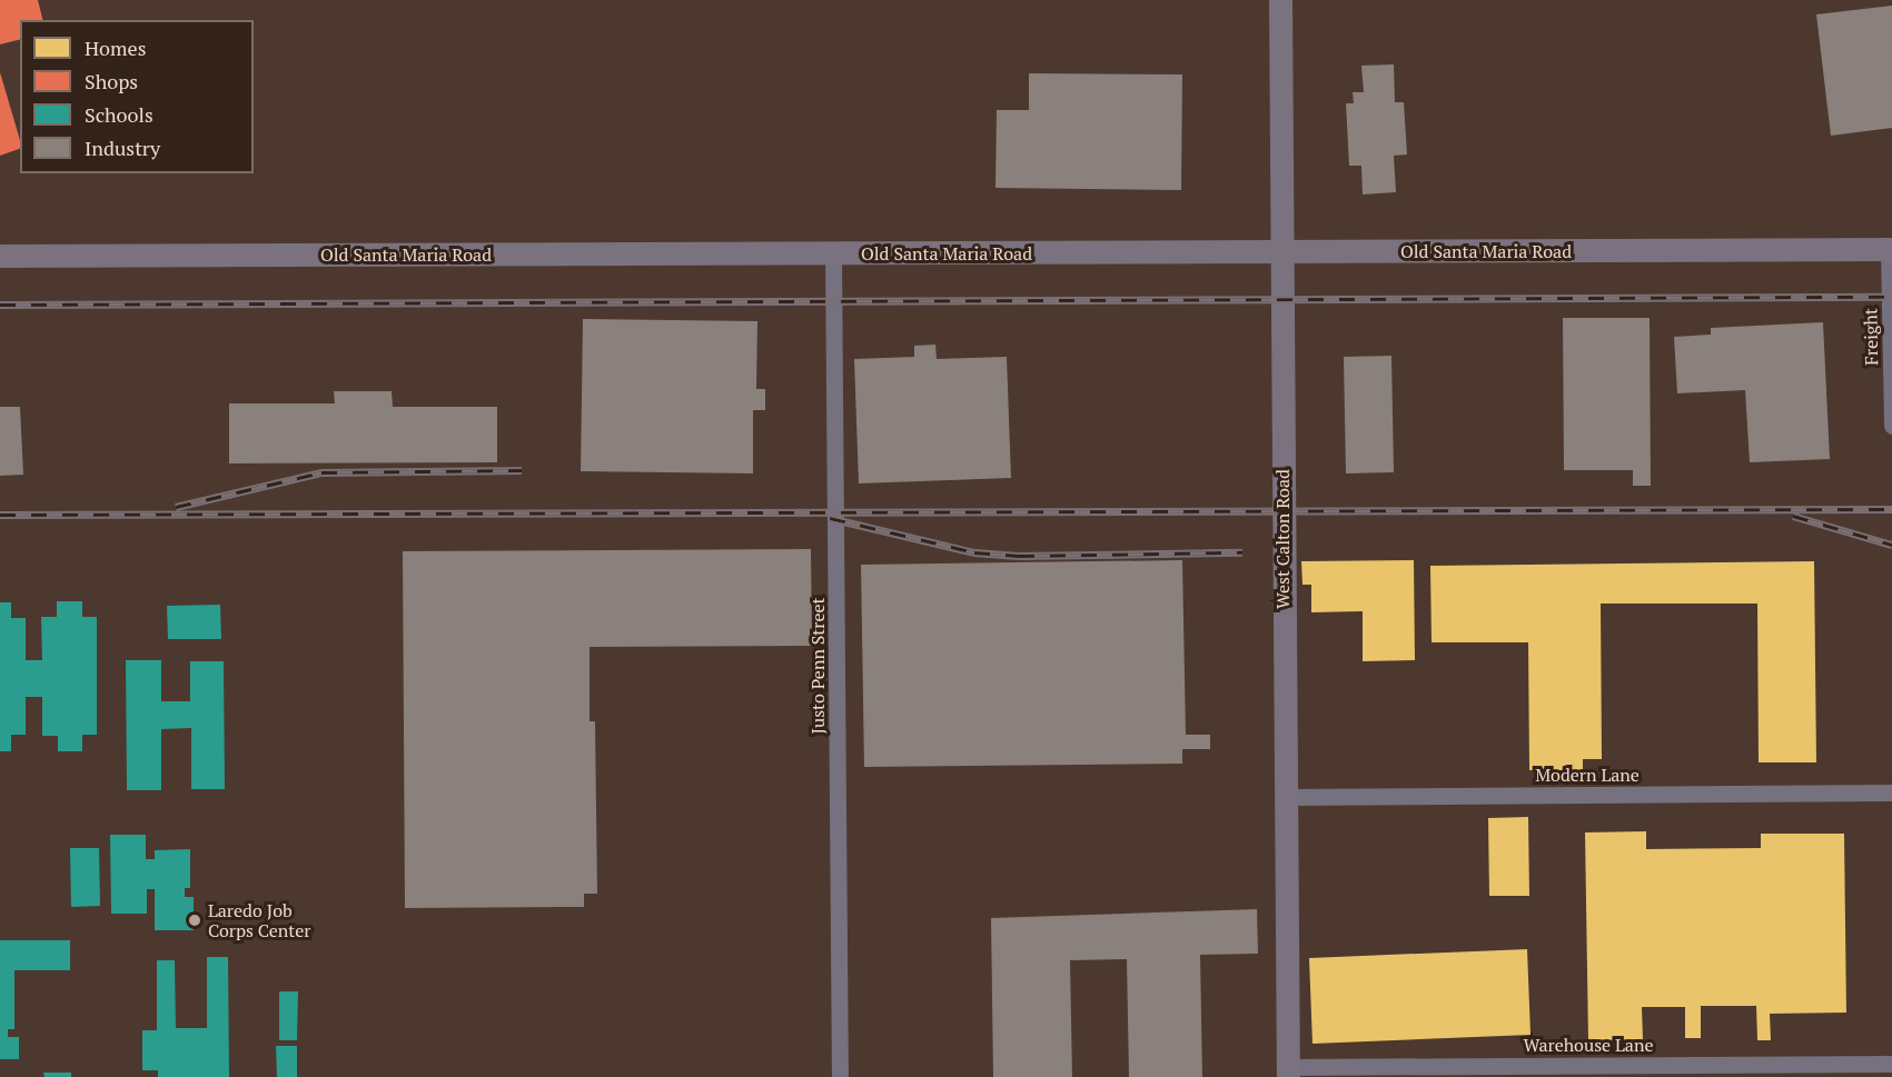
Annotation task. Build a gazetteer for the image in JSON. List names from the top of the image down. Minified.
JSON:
{"streets":{"main road":["Old Santa Maria Road","West Calton Road"],"street":["Freight","Justo Penn Street","Modern Lane","Warehouse Lane"]},"crossings":[["Old Santa Maria Road","Freight"],["Old Santa Maria Road","West Calton Road"],["Old Santa Maria Road","Justo Penn Street"],["West Calton Road","Modern Lane"],["West Calton Road","Warehouse Lane"]],"places":["Laredo Job Corps Center"],"legend":["Homes","Shops","Schools","Industry"]}
